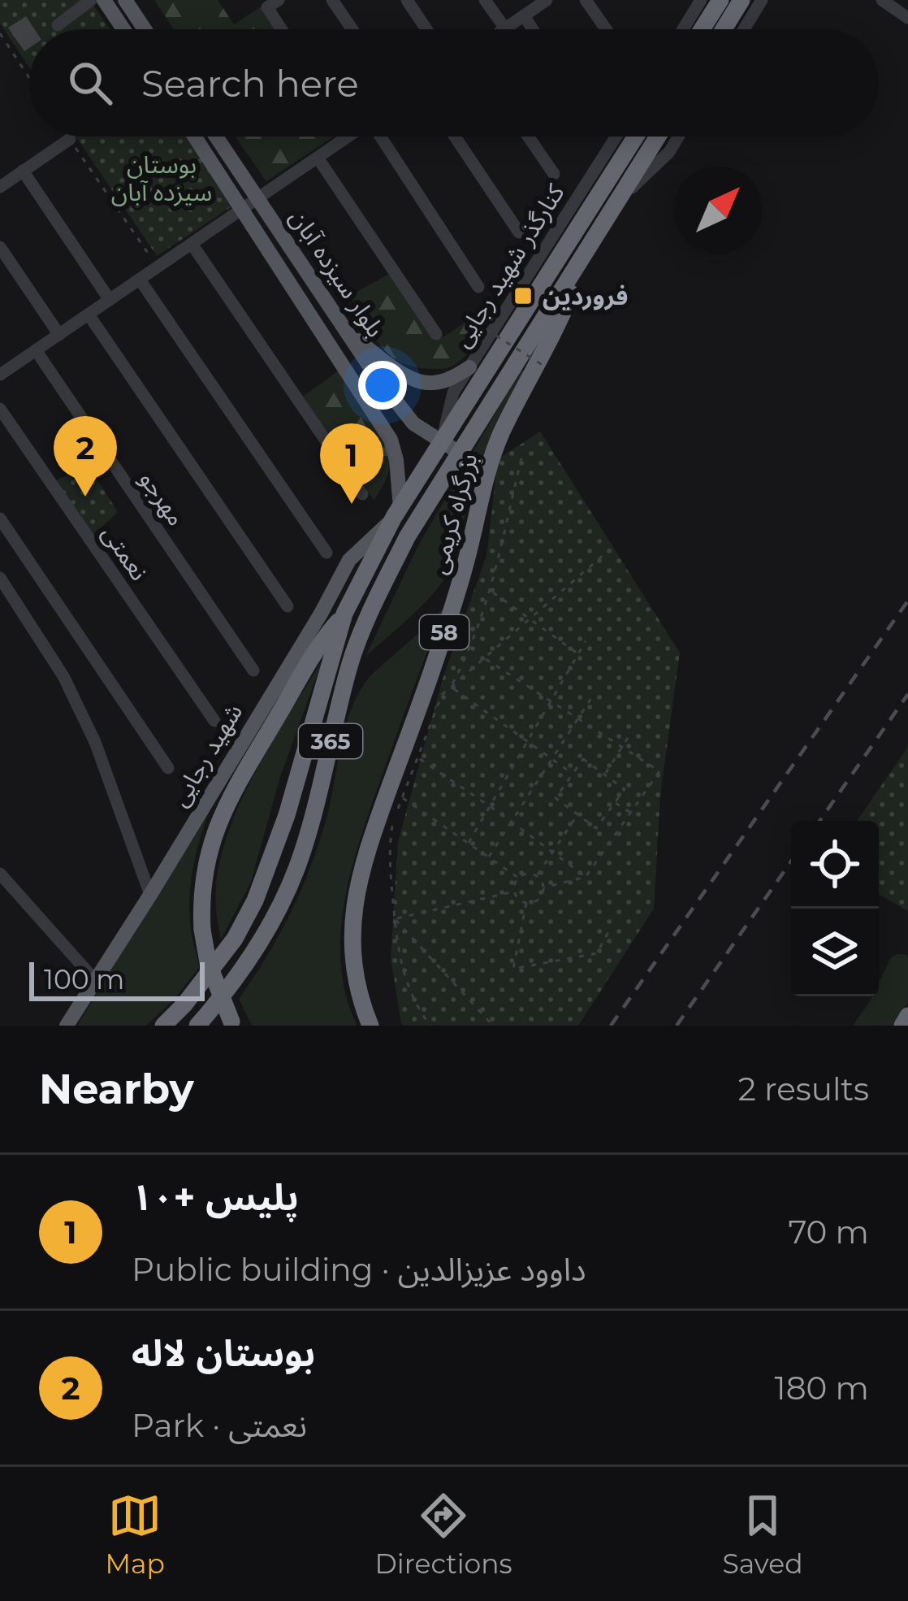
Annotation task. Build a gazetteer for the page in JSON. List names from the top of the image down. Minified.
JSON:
{"streets":{"highway":["بزرگراه کریمی","58","365"],"main road":["بلوار سیزده آبان","شهید رجایی"],"street":["کنارگذر شهید رجایی","مهرجو","نعمتی"]},"crossings":[["کنارگذر شهید رجایی","بلوار سیزده آبان"],["کنارگذر شهید رجایی","365"],["بلوار سیزده آبان","365"],["بلوار سیزده آبان","شهید رجایی"],["بزرگراه کریمی","365"],["365","شهید رجایی"]],"parks":["بوستان سیزده آبان"],"places":{"transit":["فروردین"]},"scale_bar":"100 m","north":"top right","page":{"search":"Search here","pins":["2","1"],"scale":"100 m","heading":["Nearby","2 results"],"list":[{"mark":"1","name":"پلیس +۱۰","note":"Public building · داوود عزیزالدین","value":"70 m"},{"mark":"2","name":"بوستان لاله","note":"Park · نعمتی","value":"180 m"}],"nav":["Map","Directions","Saved"]}}
